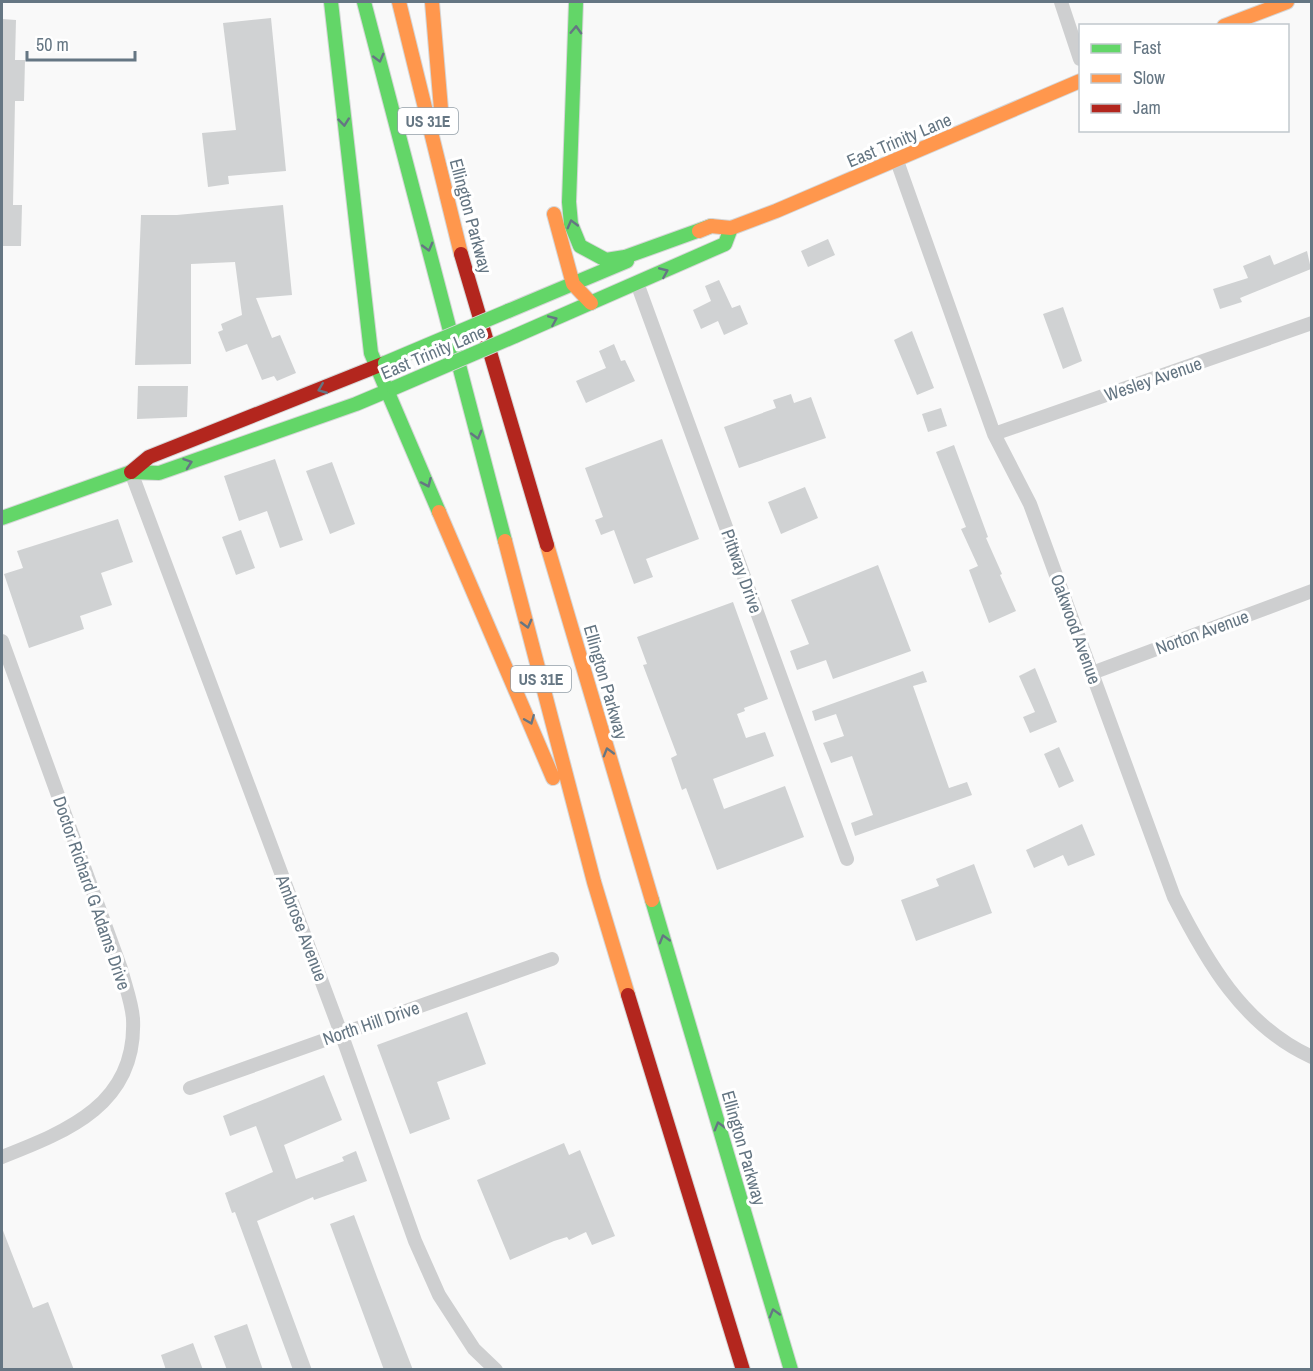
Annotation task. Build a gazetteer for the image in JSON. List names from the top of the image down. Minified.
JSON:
{"streets":{"main road":["US 31E","East Trinity Lane","Ellington Parkway"],"street":["Wesley Avenue","Pittway Drive","Oakwood Avenue","Norton Avenue","Doctor Richard G Adams Drive","Ambrose Avenue","North Hill Drive"]},"crossings":[["East Trinity Lane","Pittway Drive"],["East Trinity Lane","Oakwood Avenue"],["East Trinity Lane","Ambrose Avenue"],["Wesley Avenue","Oakwood Avenue"],["Oakwood Avenue","Norton Avenue"],["Ambrose Avenue","North Hill Drive"]],"legend":["Fast","Slow","Jam"],"scale_bar":"50 m"}
